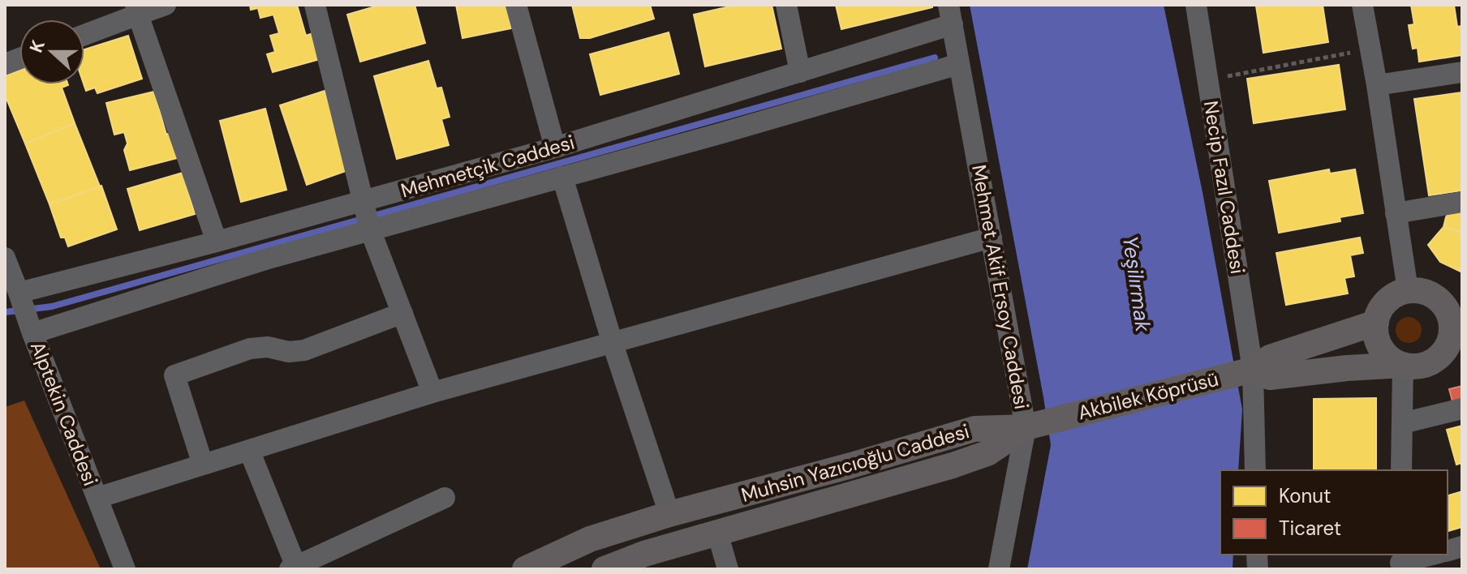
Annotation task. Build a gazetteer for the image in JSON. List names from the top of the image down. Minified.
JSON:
{"streets":{"main road":["Akbilek Köprüsü","Muhsin Yazıcıoğlu Caddesi"],"street":["Mehmetçik Caddesi","Necip Fazıl Caddesi","Mehmet Akif Ersoy Caddesi","Alptekin Caddesi"]},"crossings":[["Mehmetçik Caddesi","Mehmet Akif Ersoy Caddesi"],["Mehmetçik Caddesi","Alptekin Caddesi"],["Necip Fazıl Caddesi","Akbilek Köprüsü"],["Mehmet Akif Ersoy Caddesi","Akbilek Köprüsü"],["Mehmet Akif Ersoy Caddesi","Muhsin Yazıcıoğlu Caddesi"],["Akbilek Köprüsü","Muhsin Yazıcıoğlu Caddesi"]],"water":["Yeşilırmak"],"legend":["Konut","Ticaret"],"north":"left"}
